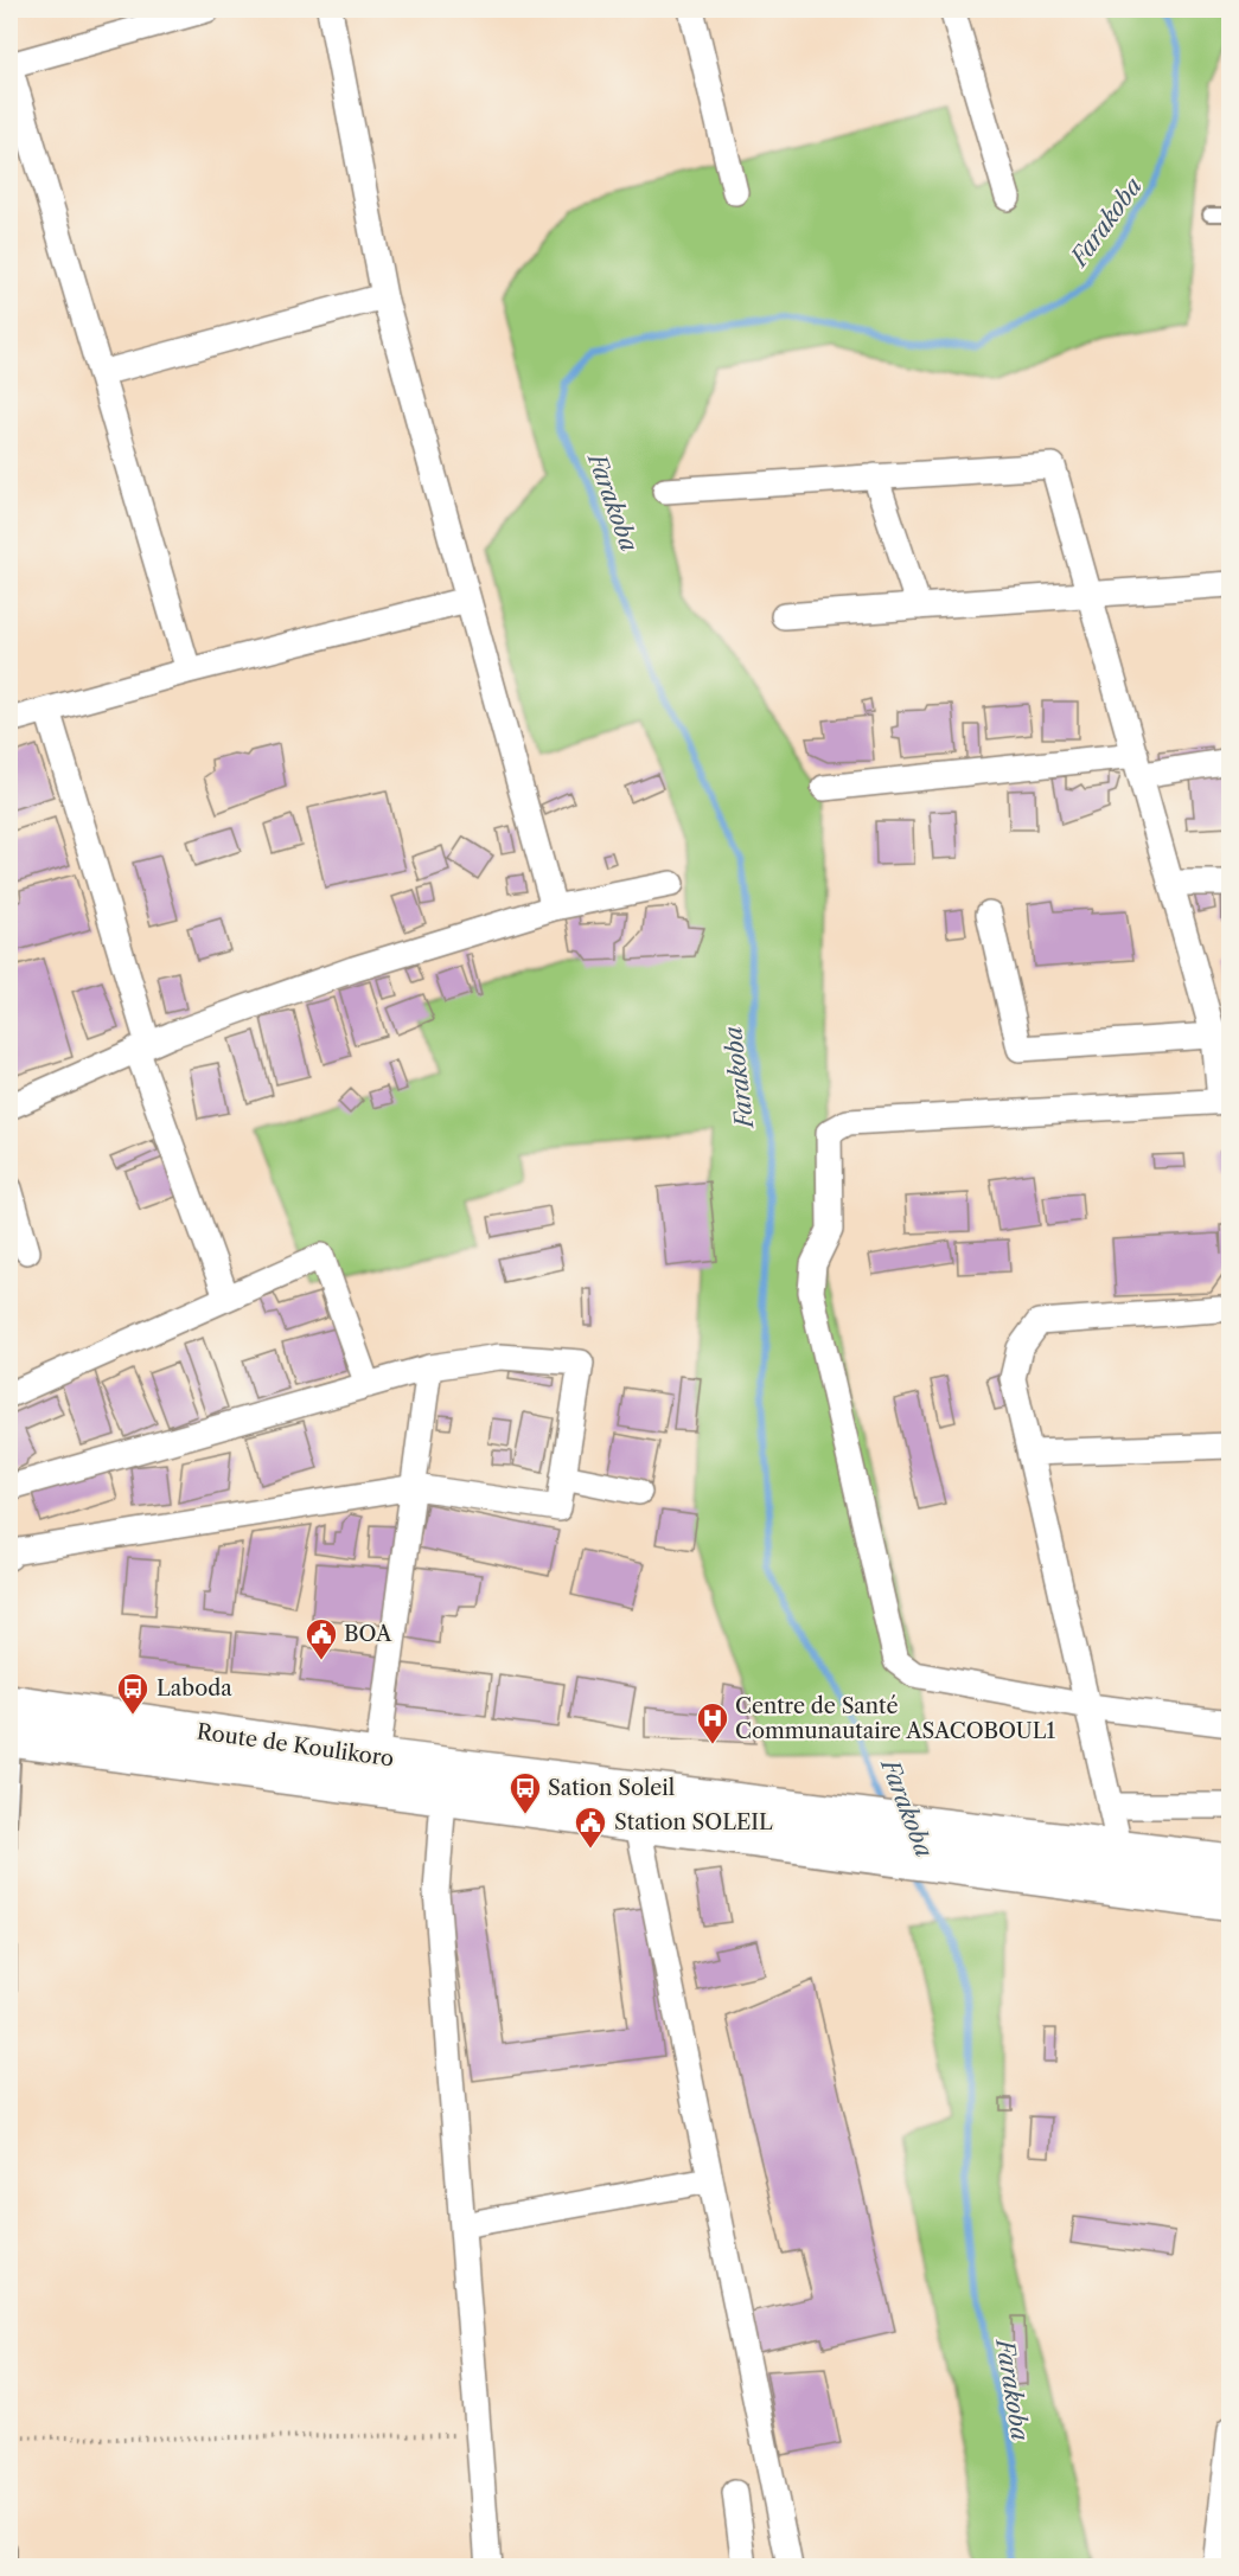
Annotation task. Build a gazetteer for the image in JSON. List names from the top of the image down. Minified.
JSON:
{"streets":{"main road":["Route de Koulikoro"]},"water":["Farakoba"],"places":{"public building":["BOA","Station SOLEIL"],"bus stop":["Laboda","Sation Soleil"],"hospital":["Centre de Santé Communautaire ASACOBOUL1"]}}
